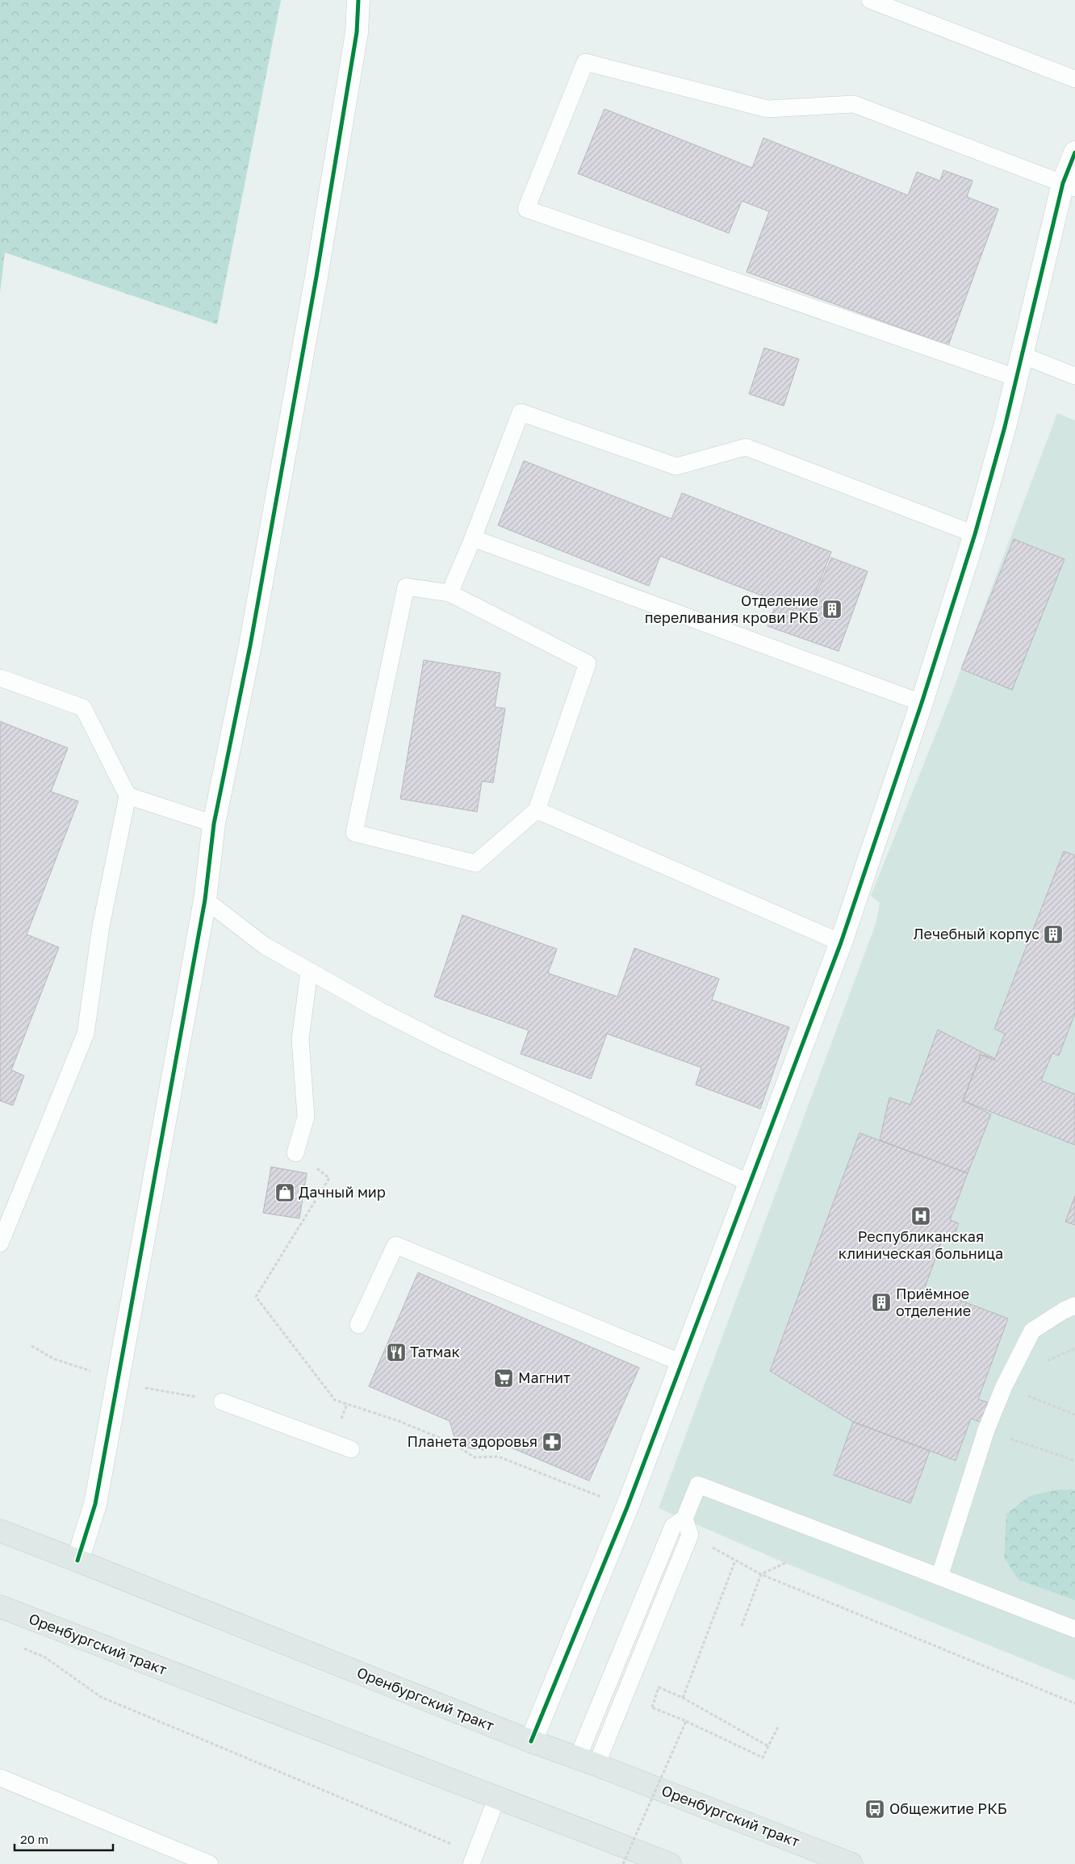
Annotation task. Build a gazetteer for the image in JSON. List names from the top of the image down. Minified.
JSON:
{"streets":{"main road":["Оренбургский тракт"]},"places":{"building":["Отделение переливания крови РКБ","Лечебный корпус","Приёмное отделение"],"shop":["Дачный мир"],"hospital":["Республиканская клиническая больница"],"restaurant":["Татмак"],"supermarket":["Магнит"],"pharmacy":["Планета здоровья"],"bus stop":["Общежитие РКБ"]},"scale_bar":"20 m"}
